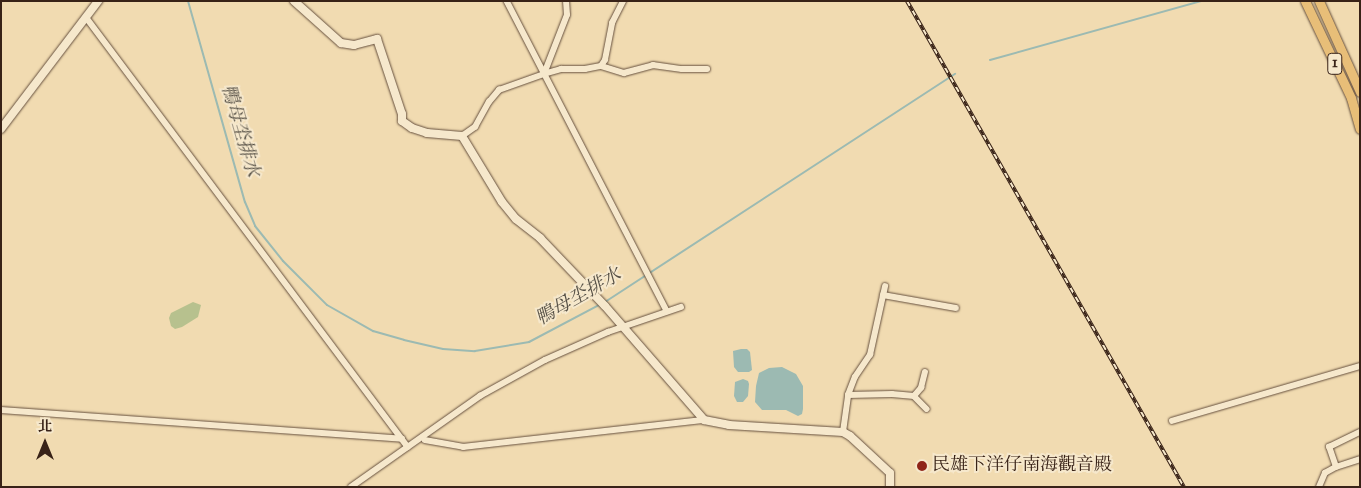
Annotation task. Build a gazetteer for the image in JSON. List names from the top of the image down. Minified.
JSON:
{"streets":{"main road":["1"]},"water":["鴨母坔排水"],"places":["民雄下洋仔南海觀音殿"],"north":"top"}
